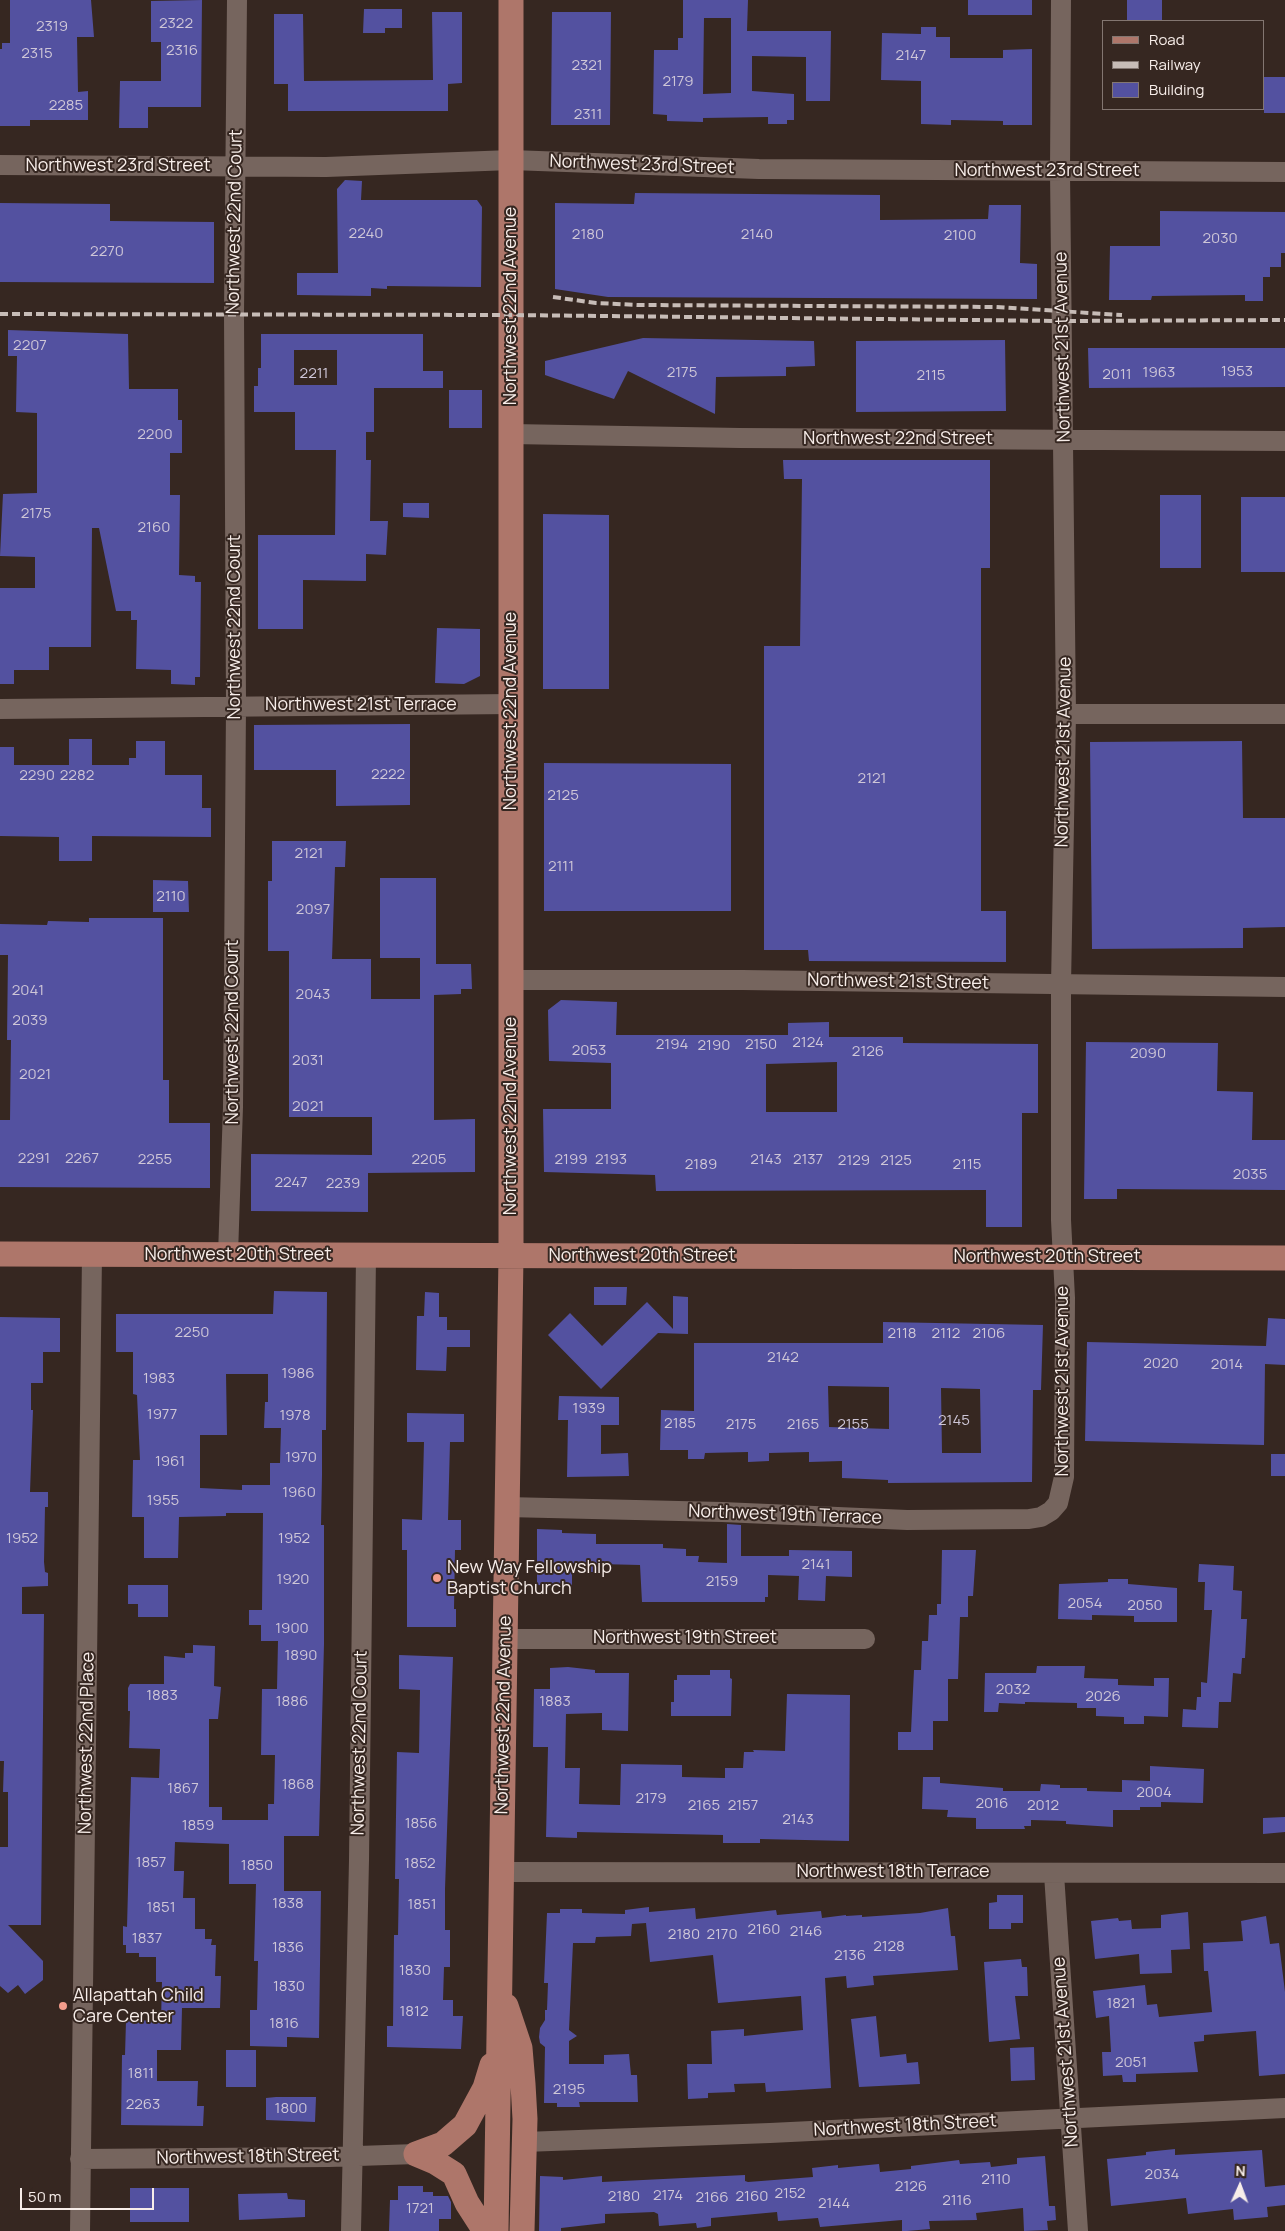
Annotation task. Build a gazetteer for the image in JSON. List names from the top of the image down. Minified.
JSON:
{"streets":{"main road":["Northwest 22nd Avenue","Northwest 20th Street"],"street":["Northwest 23rd Street","Northwest 22nd Court","Northwest 21st Avenue","Northwest 22nd Street","Northwest 21st Terrace","Northwest 21st Street","Northwest 19th Terrace","Northwest 19th Street","Northwest 22nd Place","Northwest 18th Terrace","Northwest 18th Street"]},"crossings":[["Northwest 23rd Street","Northwest 22nd Court"],["Northwest 23rd Street","Northwest 22nd Avenue"],["Northwest 23rd Street","Northwest 21st Avenue"],["Northwest 22nd Court","Northwest 21st Terrace"],["Northwest 22nd Court","Northwest 20th Street"],["Northwest 22nd Court","Northwest 18th Street"],["Northwest 22nd Avenue","Northwest 22nd Street"],["Northwest 22nd Avenue","Northwest 21st Terrace"],["Northwest 22nd Avenue","Northwest 21st Street"],["Northwest 22nd Avenue","Northwest 20th Street"],["Northwest 22nd Avenue","Northwest 19th Terrace"],["Northwest 22nd Avenue","Northwest 19th Street"],["Northwest 22nd Avenue","Northwest 18th Terrace"],["Northwest 21st Avenue","Northwest 22nd Street"],["Northwest 21st Avenue","Northwest 21st Street"],["Northwest 21st Avenue","Northwest 20th Street"],["Northwest 21st Avenue","Northwest 19th Terrace"],["Northwest 21st Avenue","Northwest 18th Terrace"],["Northwest 21st Avenue","Northwest 18th Street"],["Northwest 20th Street","Northwest 22nd Place"],["Northwest 22nd Place","Northwest 18th Street"]],"places":["New Way Fellowship Baptist Church","Allapattah Child Care Center"],"house_numbers":["2322","2319","2316","2315","2147","2321","2179","2285","2311","2240","2180","2140","2100","2030","2270","2207","1953","2175","1963","2211","2011","2115","2200","2175","2160","2222","2290","2282","2121","2125","2121","2111","2110","2097","2041","2043","2039","2124","2194","2150","2190","2053","2126","2090","2031","2021","2021","2291","2267","2255","2205","2199","2193","2143","2137","2129","2125","2189","2115","2035","2247","2239","2250","2118","2112","2106","2142","2020","2014","1986","1983","1939","1977","1978","2145","2185","2175","2165","2155","1970","1961","1960","1955","1952","1952","2141","1920","2159","2054","2050","1900","1890","2032","1883","2026","1886","1883","1868","1867","2004","2179","2016","2165","2157","2012","2143","1856","1859","1857","1852","1850","1838","1851","1851","2160","2146","2180","2170","1837","2128","1836","2136","1830","1830","1821","1812","1816","2051","1811","2195","2263","1800","2034","2110","2126","2152","2174","2180","2160","2166","2116","2144","1721"],"legend":["Road","Railway","Building"],"scale_bar":"50 m","north":"top"}
